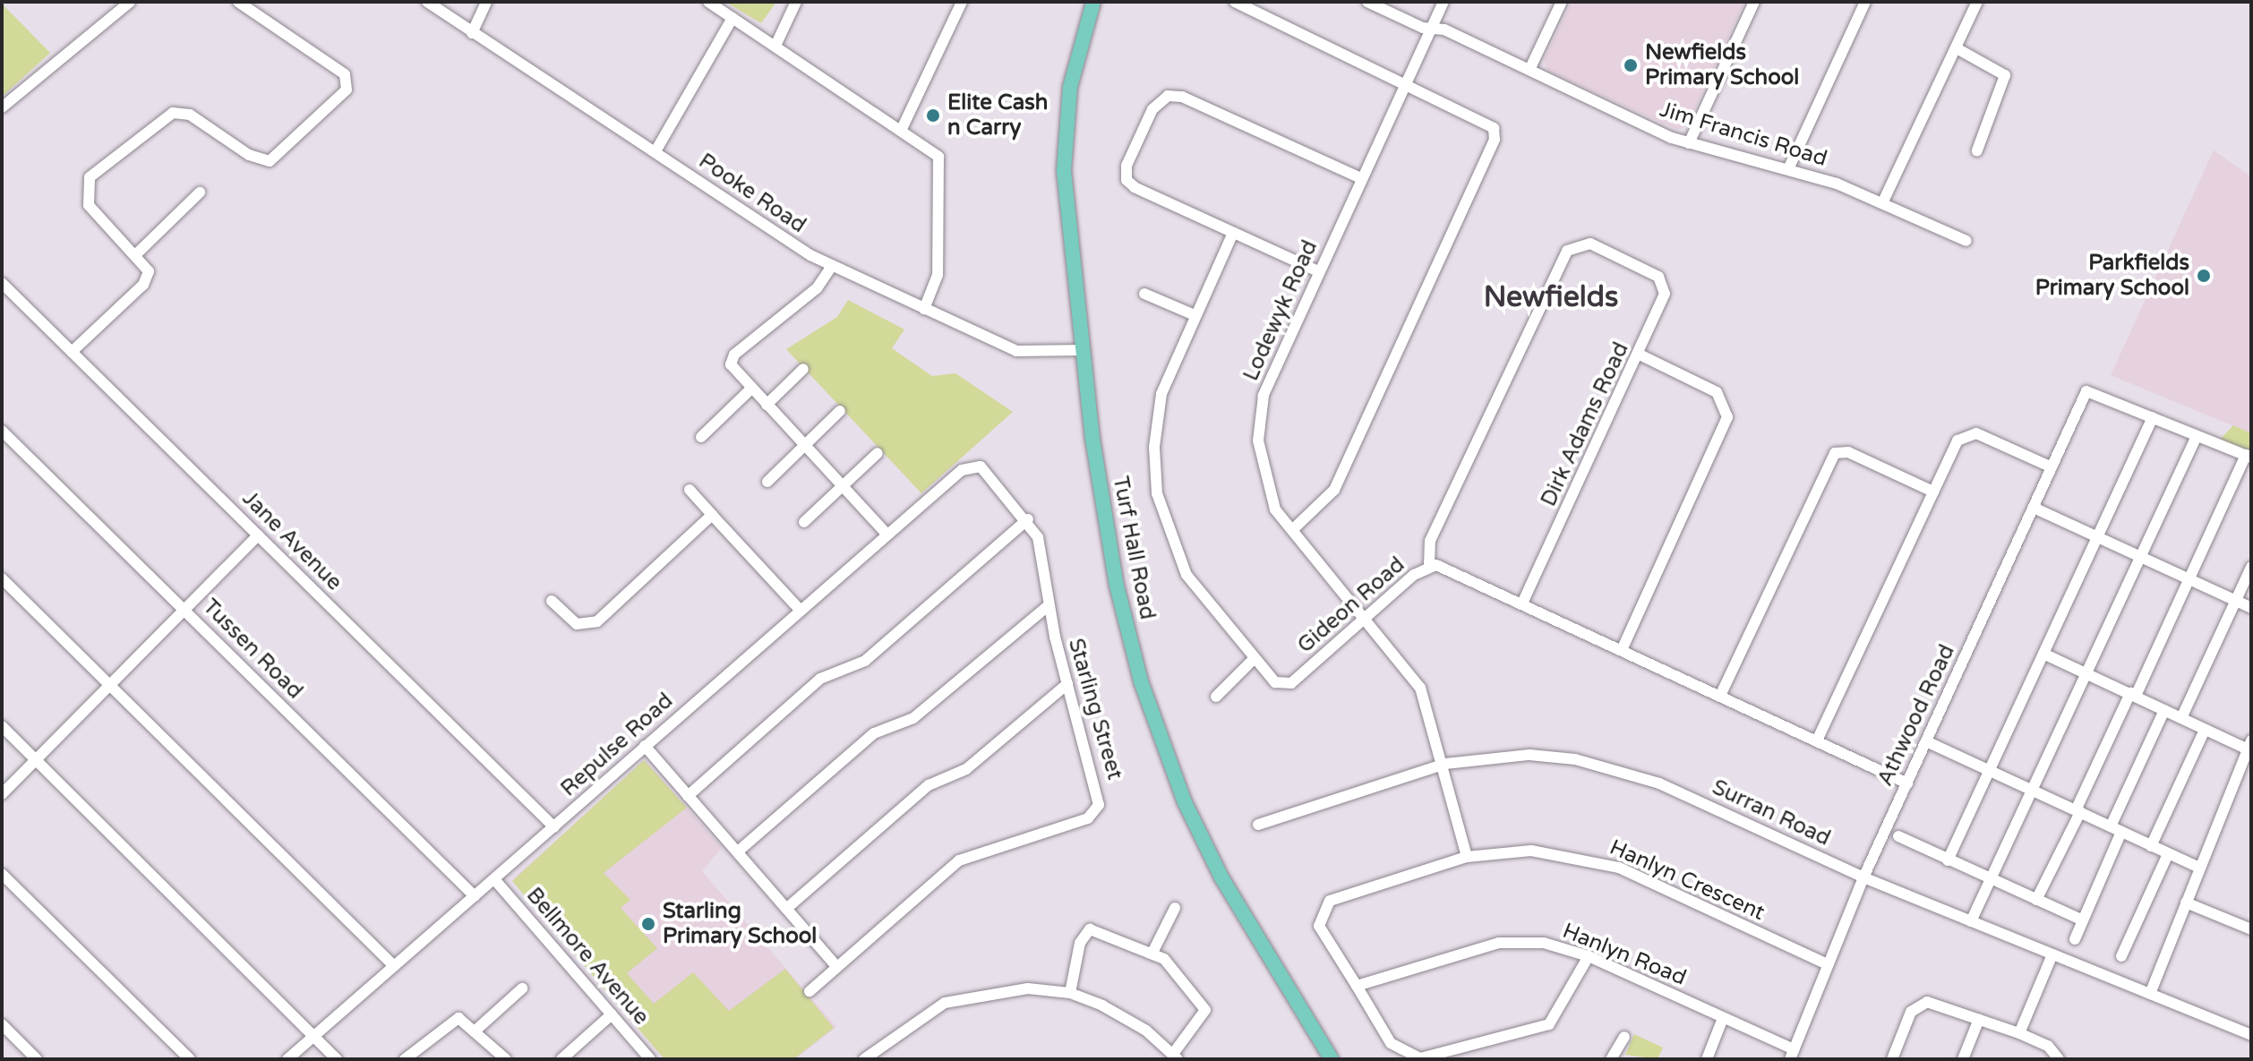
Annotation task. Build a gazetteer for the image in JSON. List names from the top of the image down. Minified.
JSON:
{"streets":{"main road":["Turf Hall Road"],"street":["Jim Francis Road","Pooke Road","Lodewyk Road","Dirk Adams Road","Jane Avenue","Gideon Road","Tussen Road","Starling Street","Athwood Road","Repulse Road","Surran Road","Hanlyn Crescent","Hanlyn Road","Bellmore Avenue"]},"crossings":[["Jim Francis Road","Lodewyk Road"],["Pooke Road","Turf Hall Road"],["Lodewyk Road","Gideon Road"],["Lodewyk Road","Surran Road"],["Lodewyk Road","Hanlyn Crescent"],["Dirk Adams Road","Gideon Road"],["Jane Avenue","Repulse Road"],["Gideon Road","Athwood Road"],["Tussen Road","Repulse Road"],["Starling Street","Repulse Road"],["Athwood Road","Surran Road"],["Athwood Road","Hanlyn Crescent"],["Athwood Road","Hanlyn Road"],["Repulse Road","Bellmore Avenue"],["Hanlyn Crescent","Hanlyn Road"]],"districts":["Newfields"],"places":["Newfields Primary School","Elite Cash n Carry","Parkfields Primary School","Starling Primary School"]}
